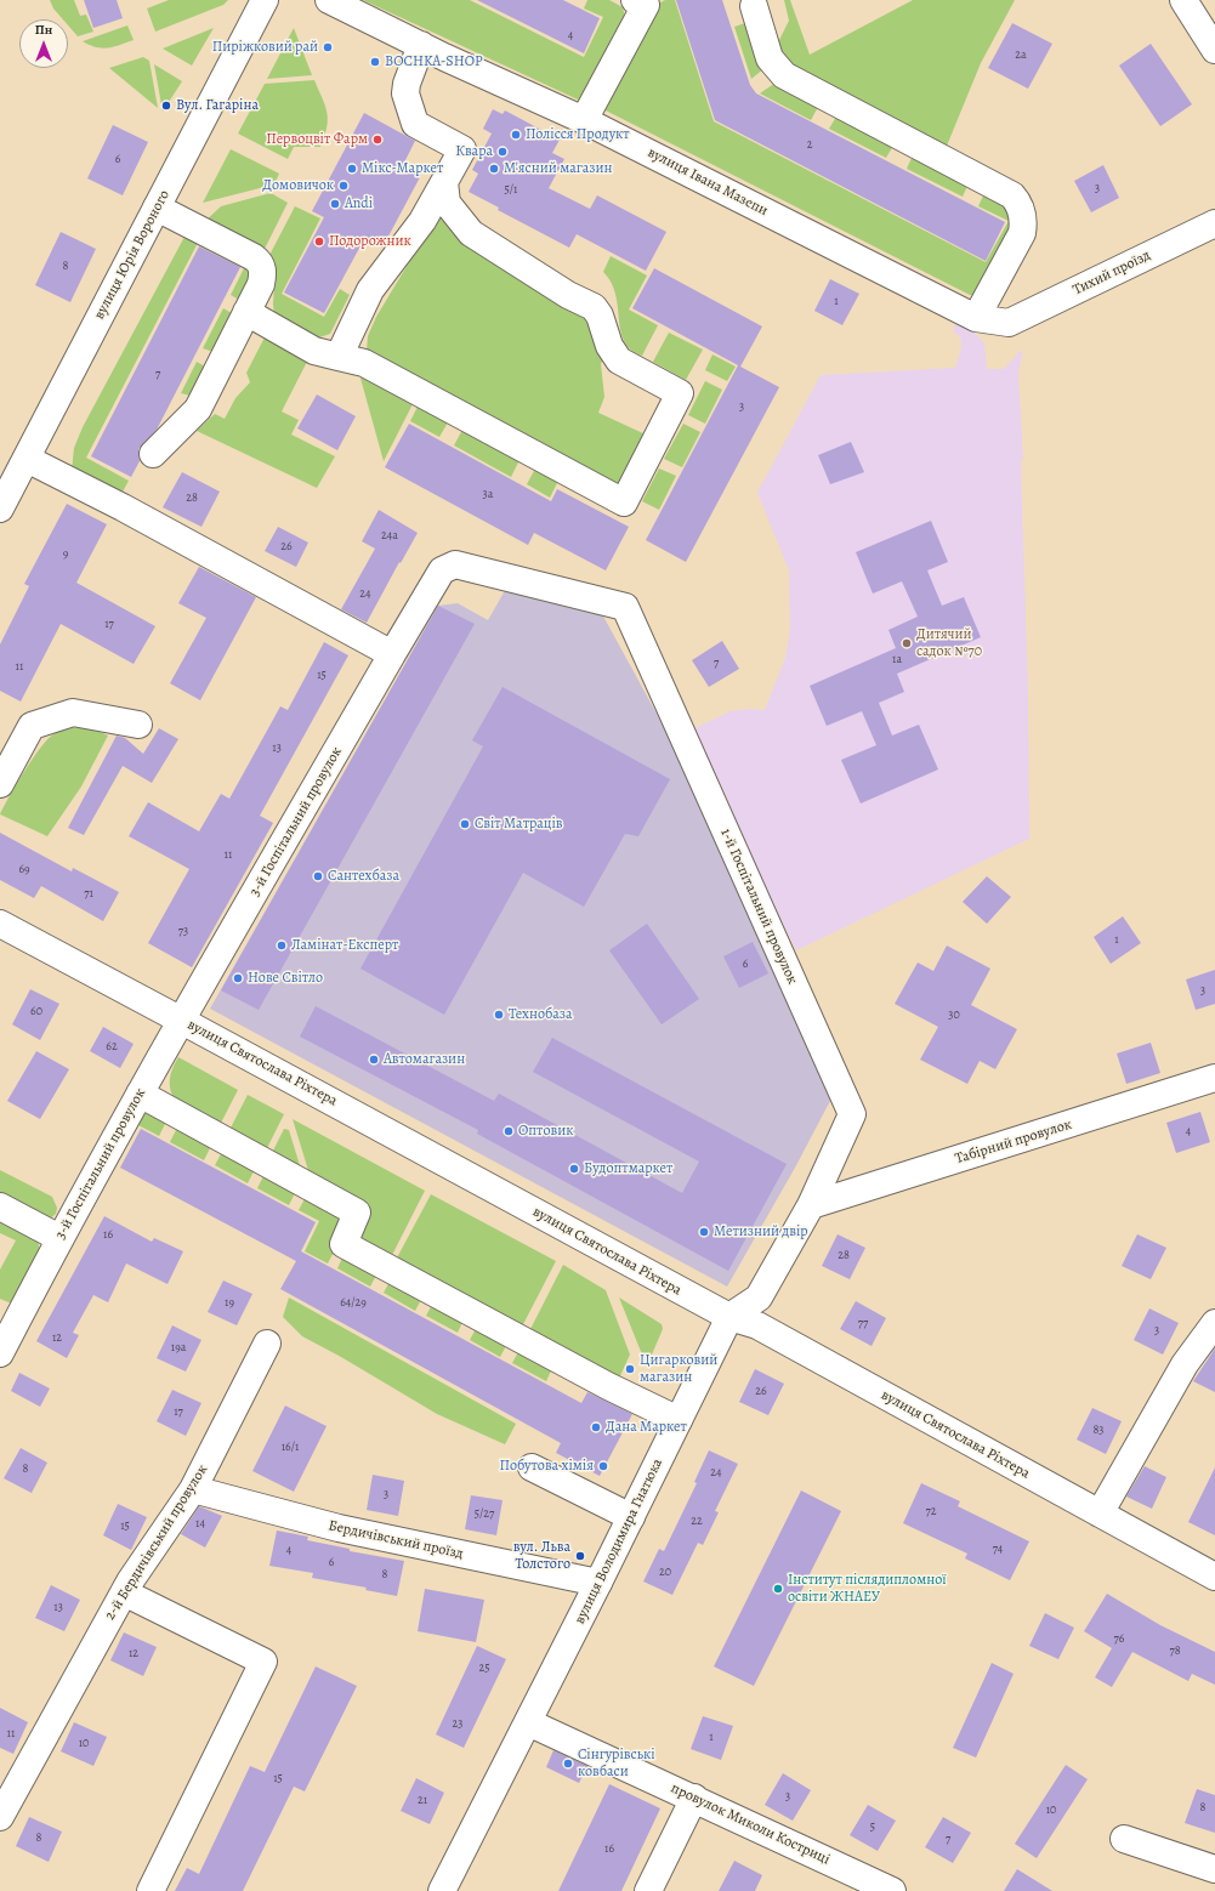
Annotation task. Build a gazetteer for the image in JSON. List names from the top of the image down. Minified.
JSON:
{"streets":{"street":["вулиця Івана Мазепи","вулиця Юрія Вороного","Тихий проїзд","3-й Госпітальний провулок","1-й Госпітальний провулок","вулиця Святослава Ріхтера","Табірний провулок","Бердичівський проїзд","вулиця Володимира Гнатюка","2-й Бердичівський провулок","провулок Миколи Костриці"]},"crossings":[["вулиця Івана Мазепи","Тихий проїзд"],["3-й Госпітальний провулок","1-й Госпітальний провулок"],["3-й Госпітальний провулок","вулиця Святослава Ріхтера"],["1-й Госпітальний провулок","Табірний провулок"],["вулиця Святослава Ріхтера","вулиця Володимира Гнатюка"],["Бердичівський проїзд","вулиця Володимира Гнатюка"],["Бердичівський проїзд","2-й Бердичівський провулок"],["вулиця Володимира Гнатюка","провулок Миколи Костриці"]],"places":["Пиріжковий рай","BOCHKA-SHOP","Вул. Гагаріна","Полісся Продукт","Первоцвіт Фарм","Квара","Мікс-Маркет","М'ясний магазин","Домовичок","Andi","Подорожник","Дитячий садок №70","Світ Матраців","Сантехбаза","Ламінат-Експерт","Нове Світло","Технобаза","Автомагазин","Оптовик","Будоптмаркет","Метизний двір","Цигарковий магазин","Дана Маркет","Побутова хімія","вул. Льва Толстого","Інститут післядипломної освіти ЖНАЕУ","Сінгурівські ковбаси"],"house_numbers":["4","2а","2","6","3","5/1","8","1","7","3","3а","28","24а","26","9","24","17","1а","7","11","15","13","11","69","71","73","1","6","3","60","30","62","4","16","28","19","64/29","77","3","12","19а","26","17","83","16/1","8","24","3","72","5/27","22","14","15","74","4","6","20","8","13","76","78","12","25","23","11","1","10","15","3","21","8","10","5","8","7","16"],"north":"top"}
